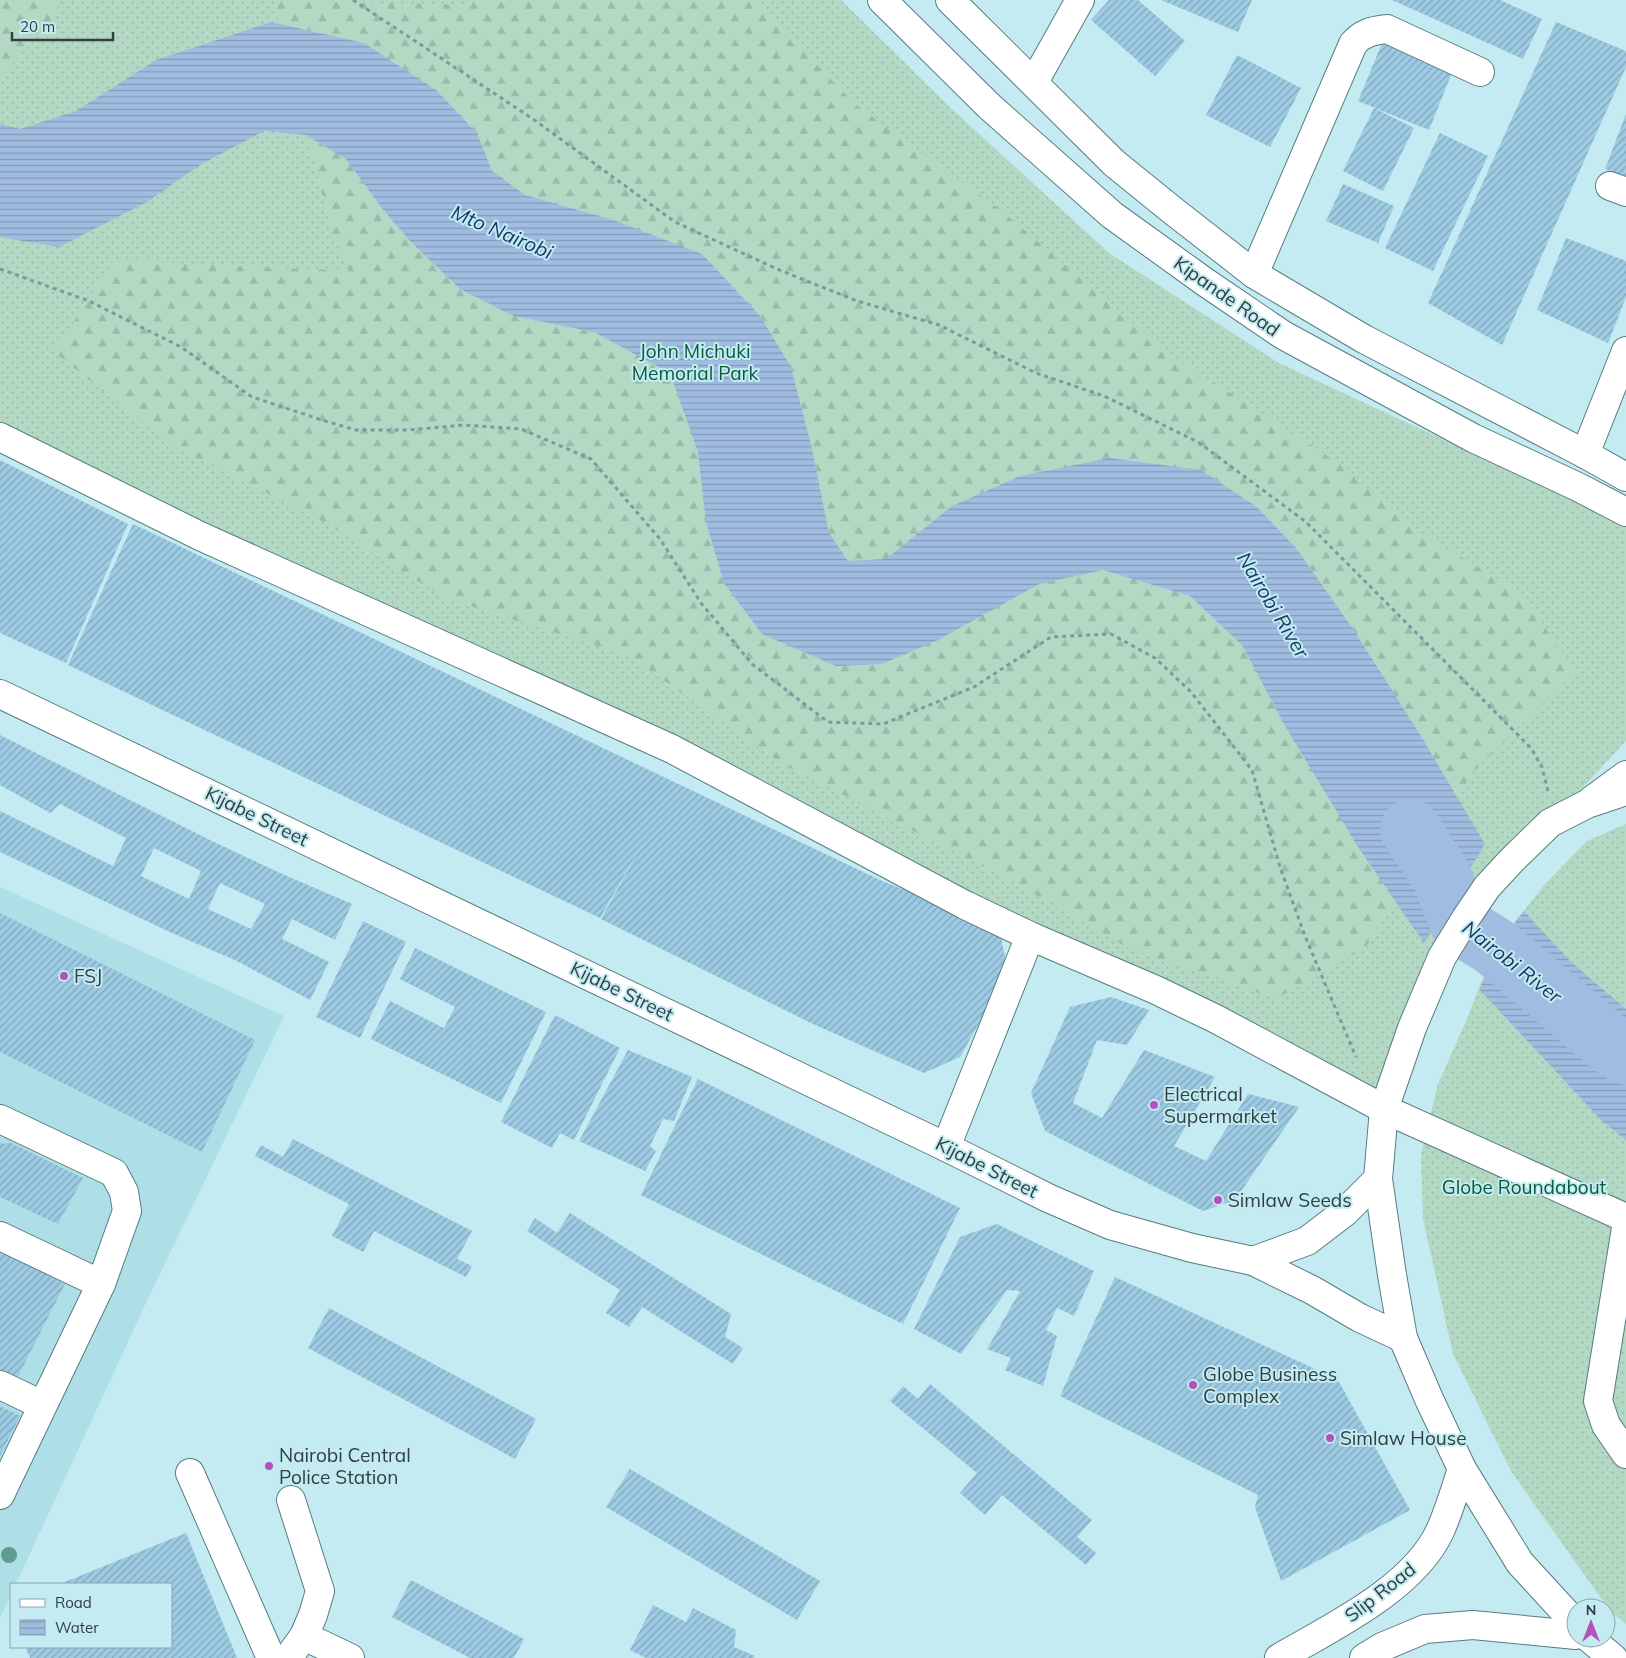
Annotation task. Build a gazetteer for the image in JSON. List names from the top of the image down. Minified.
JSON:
{"streets":{"main road":["Kipande Road","Kijabe Street","Slip Road"]},"water":["Mto Nairobi","Nairobi River"],"parks":["John Michuki Memorial Park","Globe Roundabout"],"places":["FSJ","Electrical Supermarket","Simlaw Seeds","Globe Business Complex","Simlaw House","Nairobi Central Police Station"],"legend":["Road","Water"],"scale_bar":"20 m","north":"top"}
